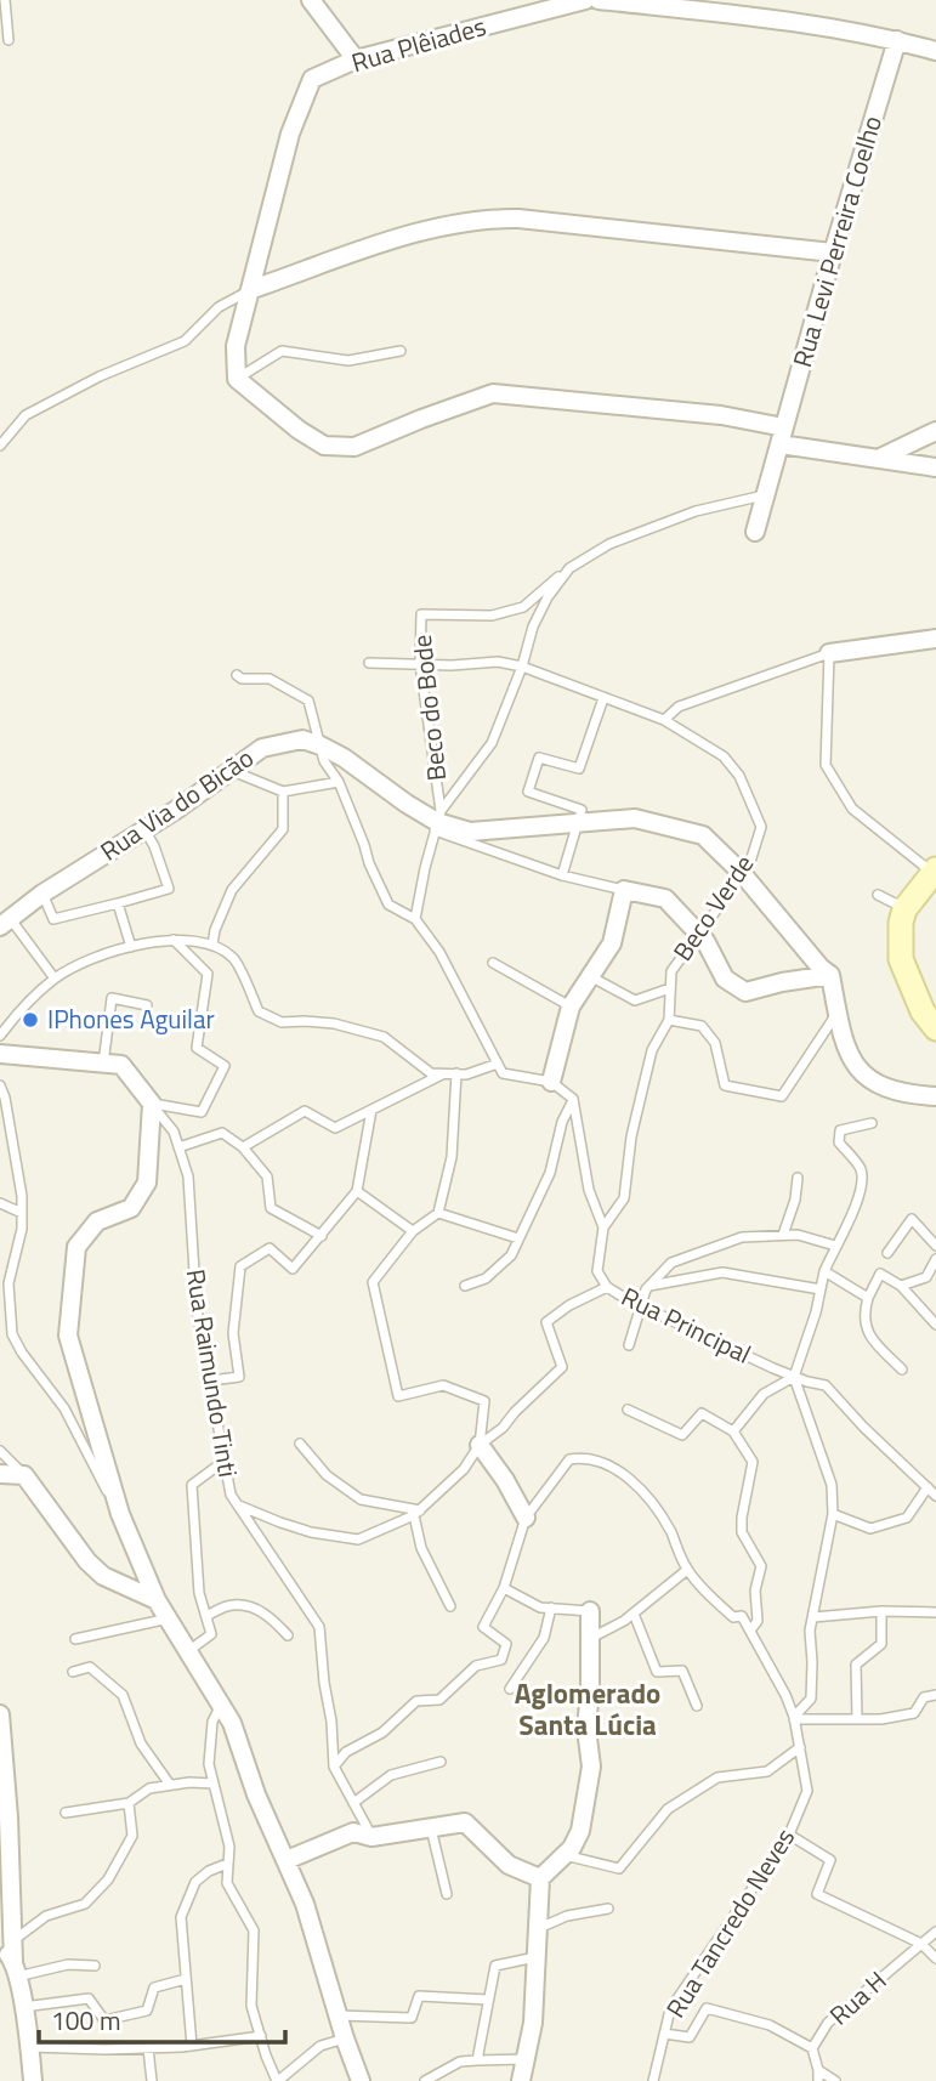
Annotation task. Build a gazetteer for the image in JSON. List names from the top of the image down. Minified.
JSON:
{"streets":{"street":["Rua Plêiades","Rua Levi Perreira Coelho","Rua Via do Bicão","Rua Raimundo Tinti"],"lane":["Beco do Bode","Beco Verde","Rua Principal","Rua Tancredo Neves","Rua H"]},"crossings":[["Beco do Bode","Beco Verde"],["Beco Verde","Rua Principal"]],"districts":["Aglomerado Santa Lúcia"],"places":["IPhones Aguilar"],"scale_bar":"100 m"}
